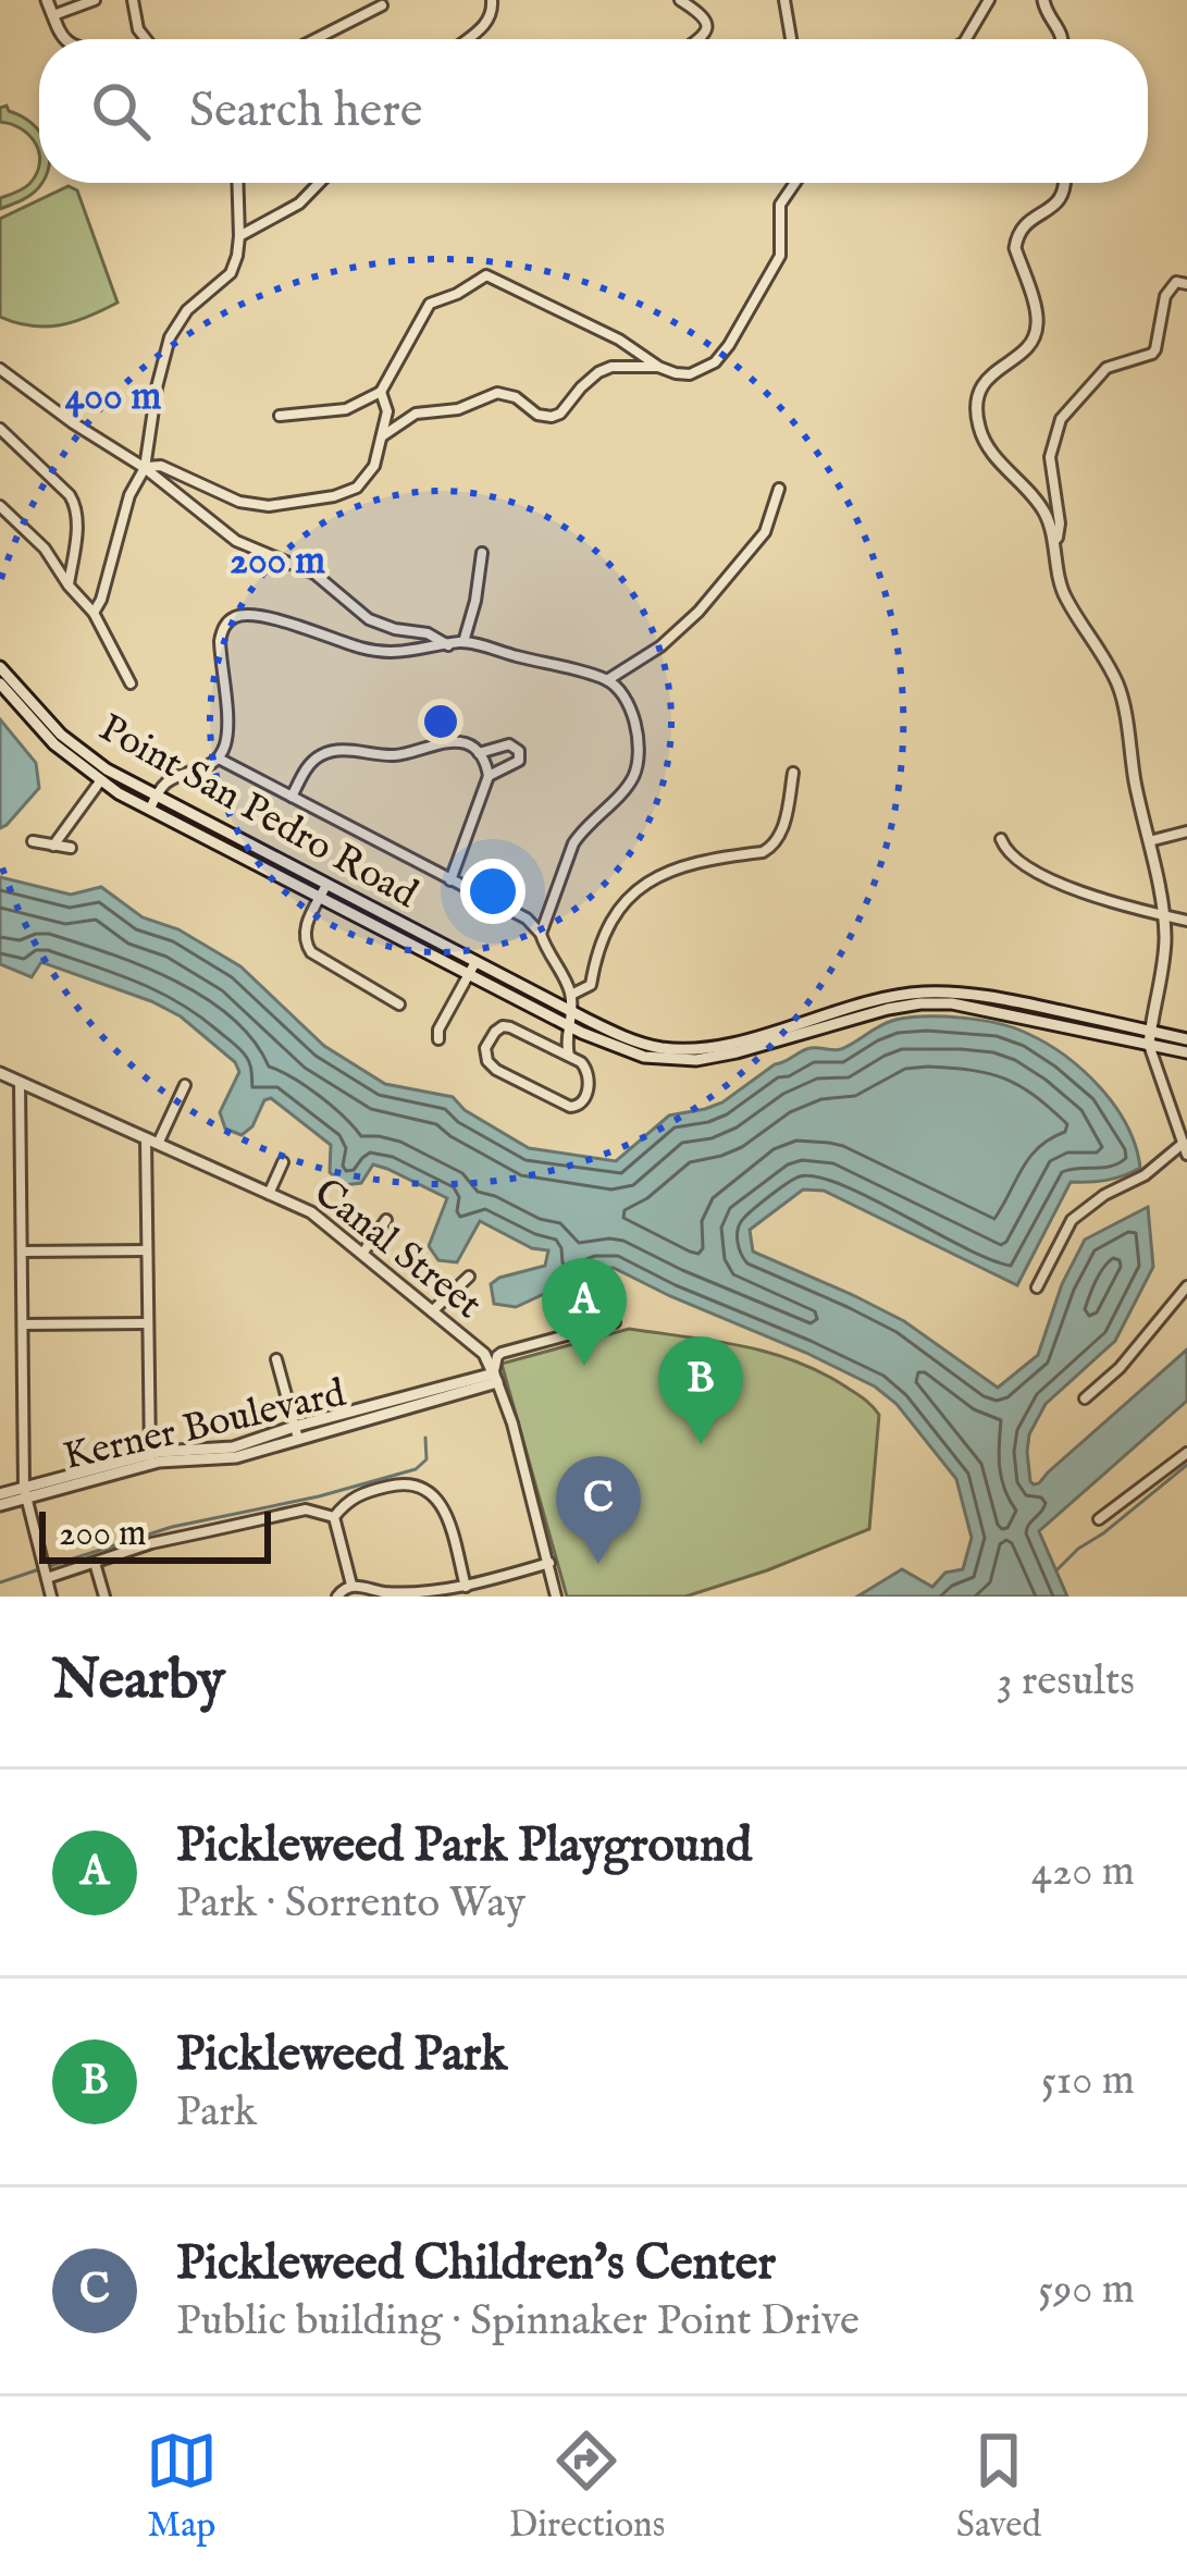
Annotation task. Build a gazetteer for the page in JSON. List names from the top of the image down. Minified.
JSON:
{"streets":{"main road":["Point San Pedro Road","Canal Street","Kerner Boulevard"]},"crossings":[["Canal Street","Kerner Boulevard"]],"scale_bar":"200 m","page":{"search":"Search here","pins":["A","B","C"],"scale":"200 m","heading":["Nearby","3 results"],"list":[{"mark":"A","name":"Pickleweed Park Playground","note":"Park · Sorrento Way","value":"420 m"},{"mark":"B","name":"Pickleweed Park","note":"Park","value":"510 m"},{"mark":"C","name":"Pickleweed Children's Center","note":"Public building · Spinnaker Point Drive","value":"590 m"}],"nav":["Map","Directions","Saved"]},"rings":["400 m","200 m"]}
